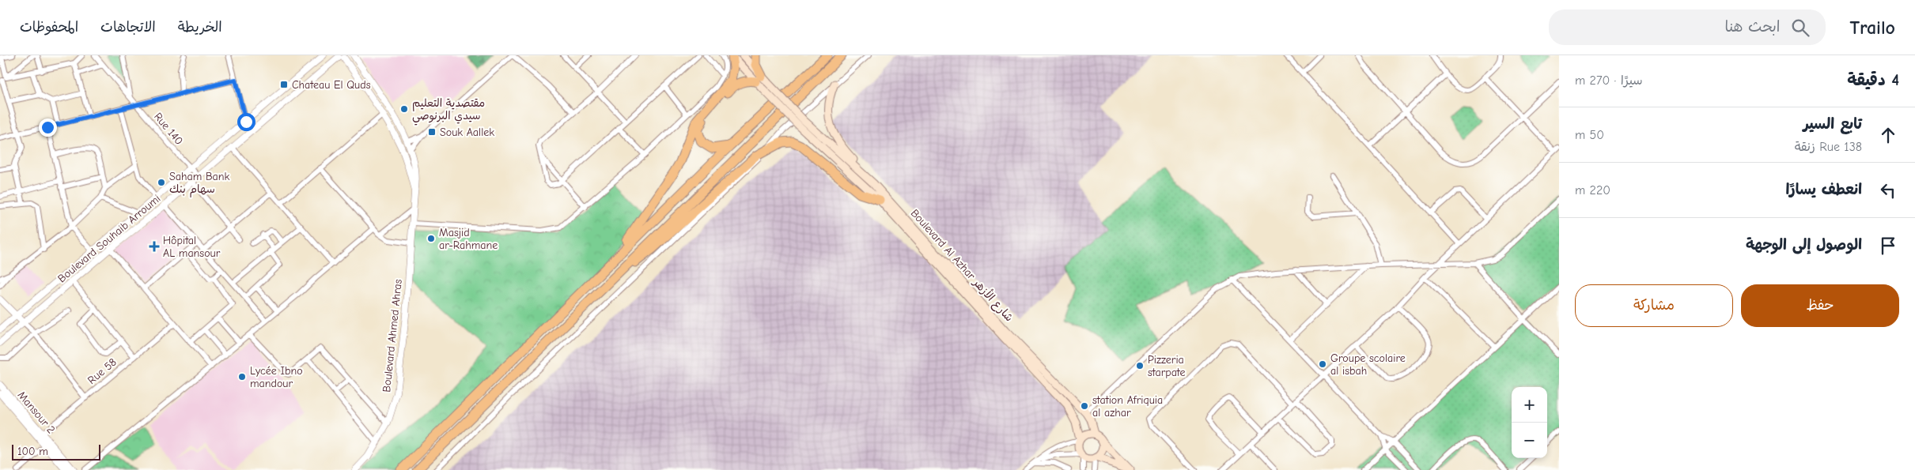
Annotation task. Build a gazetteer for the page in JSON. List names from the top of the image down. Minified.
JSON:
{"streets":{"main road":["Boulevard Al Azhar شارع الأزهر"],"street":["Rue 140","Boulevard Souhaib Arroumi","Boulevard Ahmed Ahras","Rue 58","Mansour 2"]},"crossings":[["Rue 140","Boulevard Souhaib Arroumi"],["Boulevard Souhaib Arroumi","Boulevard Ahmed Ahras"],["Rue 58","Mansour 2"]],"places":{"transit":["Chateau El Quds","Souk Aallek"],"other":["مقتصدية التعليم سيدي البرنوصي","Saham Bank سهام بنك","Masjid ar-Rahmane","Groupe scolaire al isbah","Pizzeria starpate","Lycée Ibno mandour","station Afriquia al azhar"],"health":["Hôpital AL mansour"]},"scale_bar":"100 m","page":{"header":"Trailo","search":"ابحث هنا","nav":["الخريطة","الاتجاهات","المحفوظات"],"heading":["4 دقيقة","سيرًا · 270 m"],"list":[["تابع السير","Rue 138 زنقة","50 m"],["انعطف يسارًا","220 m"],"الوصول إلى الوجهة"],"buttons":["حفظ","مشاركة"],"map_buttons":["+","−"],"scale":"100 m"}}
